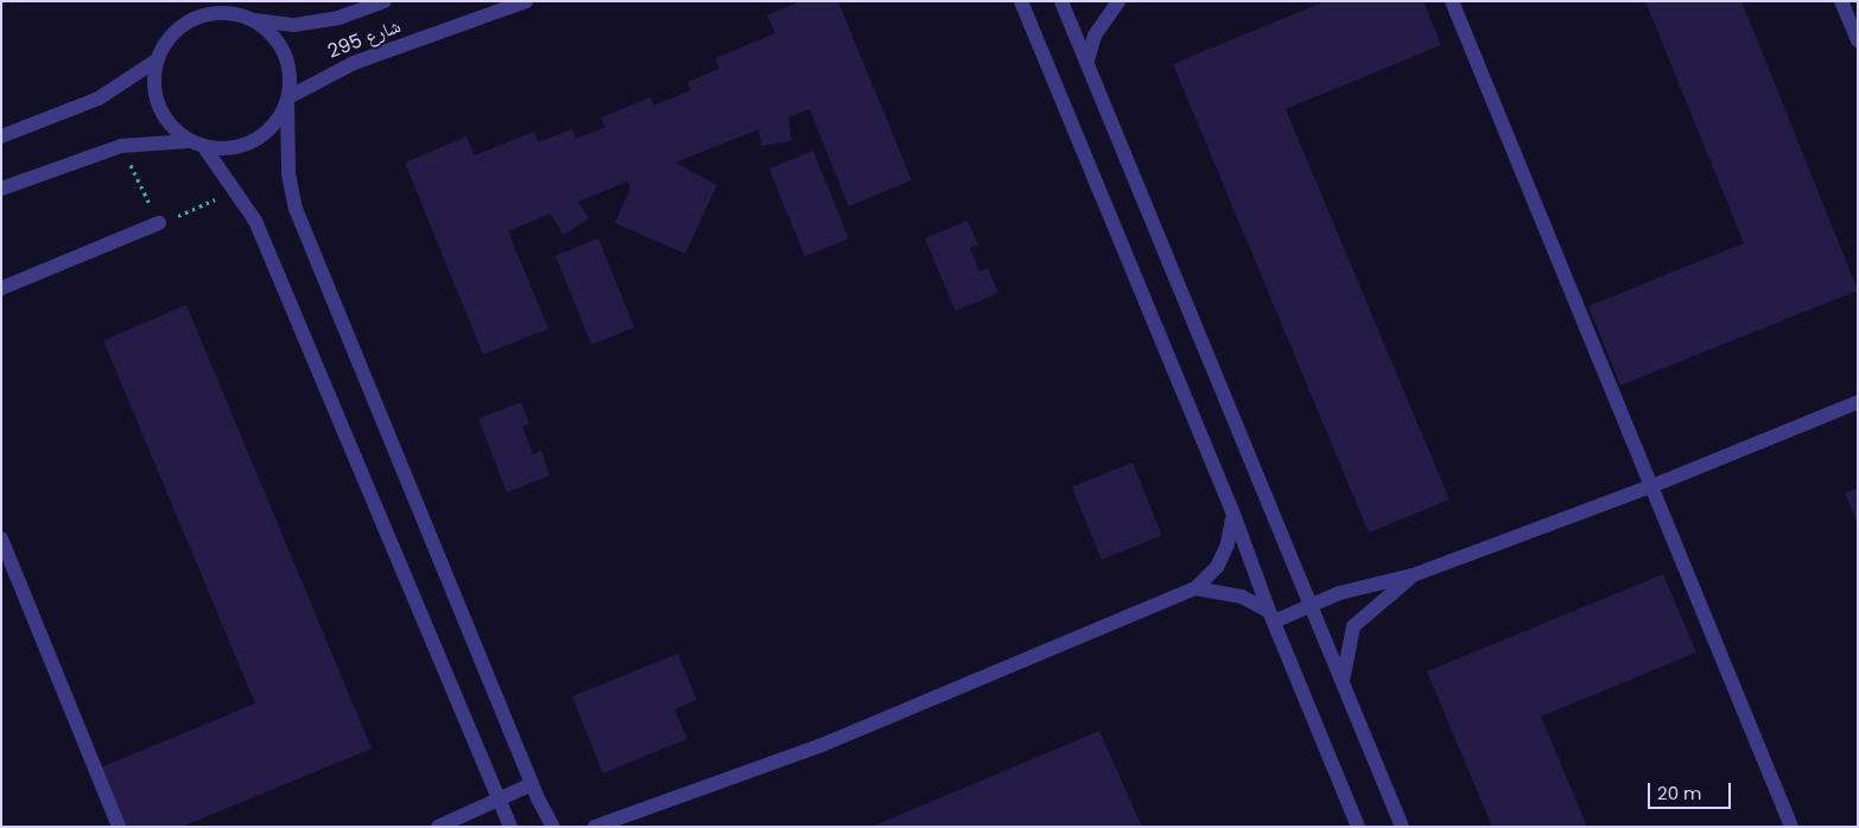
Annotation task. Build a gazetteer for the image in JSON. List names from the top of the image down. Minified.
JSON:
{"streets":{"street":["شارع 295"]},"scale_bar":"20 m"}
